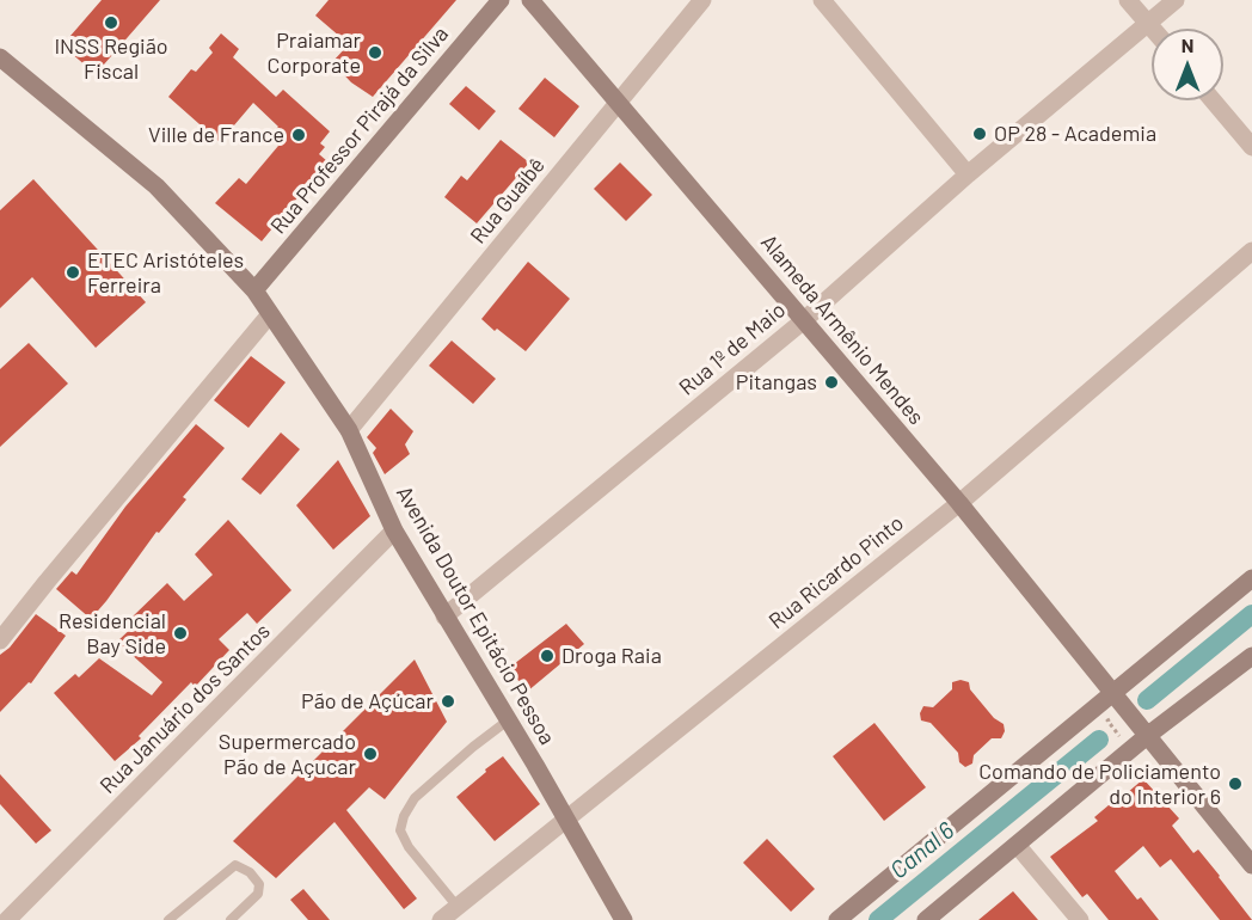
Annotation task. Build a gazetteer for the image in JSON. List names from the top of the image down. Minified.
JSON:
{"streets":{"main road":["Rua Professor Pirajá da Silva","Alameda Armênio Mendes","Avenida Doutor Epitácio Pessoa"],"street":["Rua Guaíbê","Rua 1º de Maio","Rua Ricardo Pinto","Rua Januário dos Santos"]},"crossings":[["Rua Professor Pirajá da Silva","Avenida Doutor Epitácio Pessoa"],["Rua Guaíbê","Alameda Armênio Mendes"],["Rua Guaíbê","Avenida Doutor Epitácio Pessoa"],["Alameda Armênio Mendes","Rua 1º de Maio"],["Alameda Armênio Mendes","Rua Ricardo Pinto"],["Rua 1º de Maio","Avenida Doutor Epitácio Pessoa"],["Rua Ricardo Pinto","Avenida Doutor Epitácio Pessoa"],["Avenida Doutor Epitácio Pessoa","Rua Januário dos Santos"]],"water":["Canal 6"],"places":["INSS Região Fiscal","Praiamar Corporate","OP 28 - Academia","Ville de France","ETEC Aristóteles Ferreira","Pitangas","Residencial Bay Side","Droga Raia","Pão de Açúcar","Supermercado Pão de Açucar","Comando de Policiamento do Interior 6"],"north":"top"}
